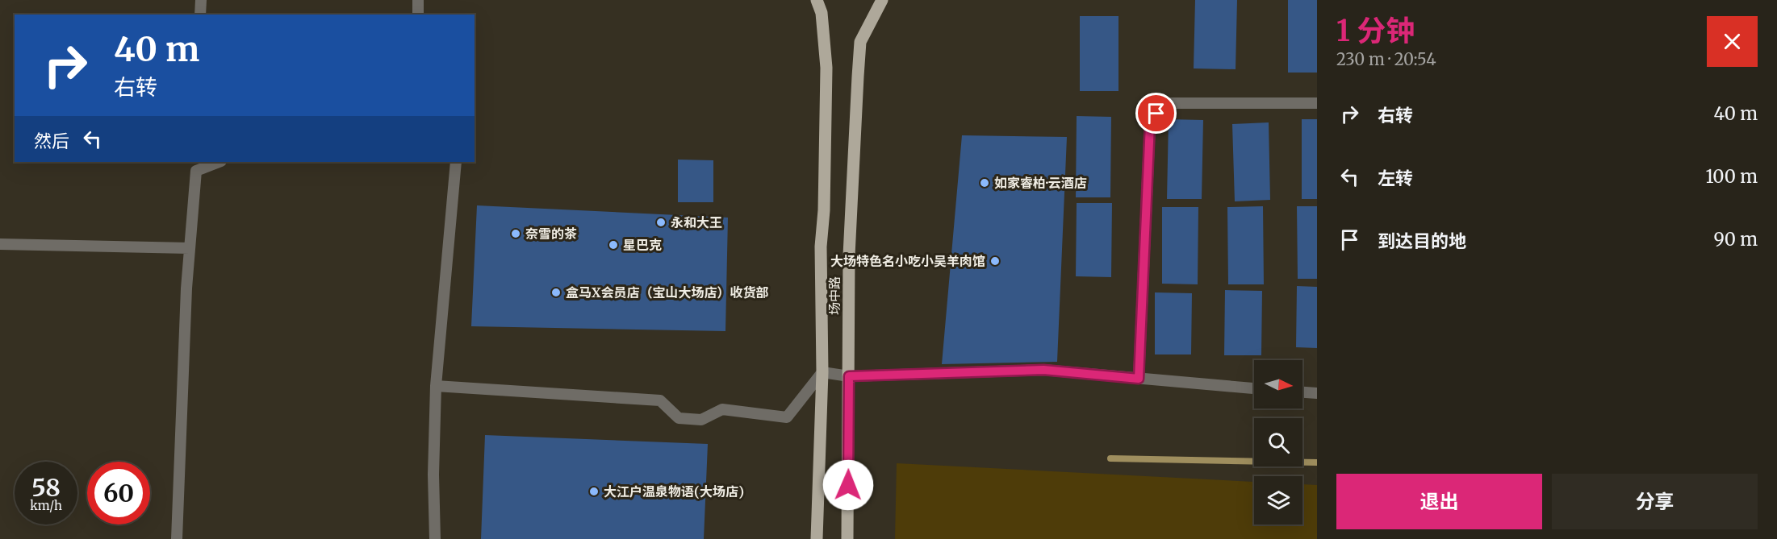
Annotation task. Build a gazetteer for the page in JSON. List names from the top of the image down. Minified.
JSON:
{"streets":{"main road":["场中路"]},"places":["如家睿柏·云酒店","永和大王","奈雪的茶","星巴克","大场特色名小吃小吴羊肉馆","盒马X会员店（宝山大场店）收货部","大江户温泉物语(大场店)"],"north":"right","page":{"heading":["1 分钟","230 m · 20:54"],"turn":["40 m","右转"],"list":[{"name":"右转","value":"40 m"},{"name":"左转","value":"100 m"},{"name":"到达目的地","value":"90 m"}],"then":"然后","speed":"58 km/h","limit":"60","buttons":["退出","分享"]}}
